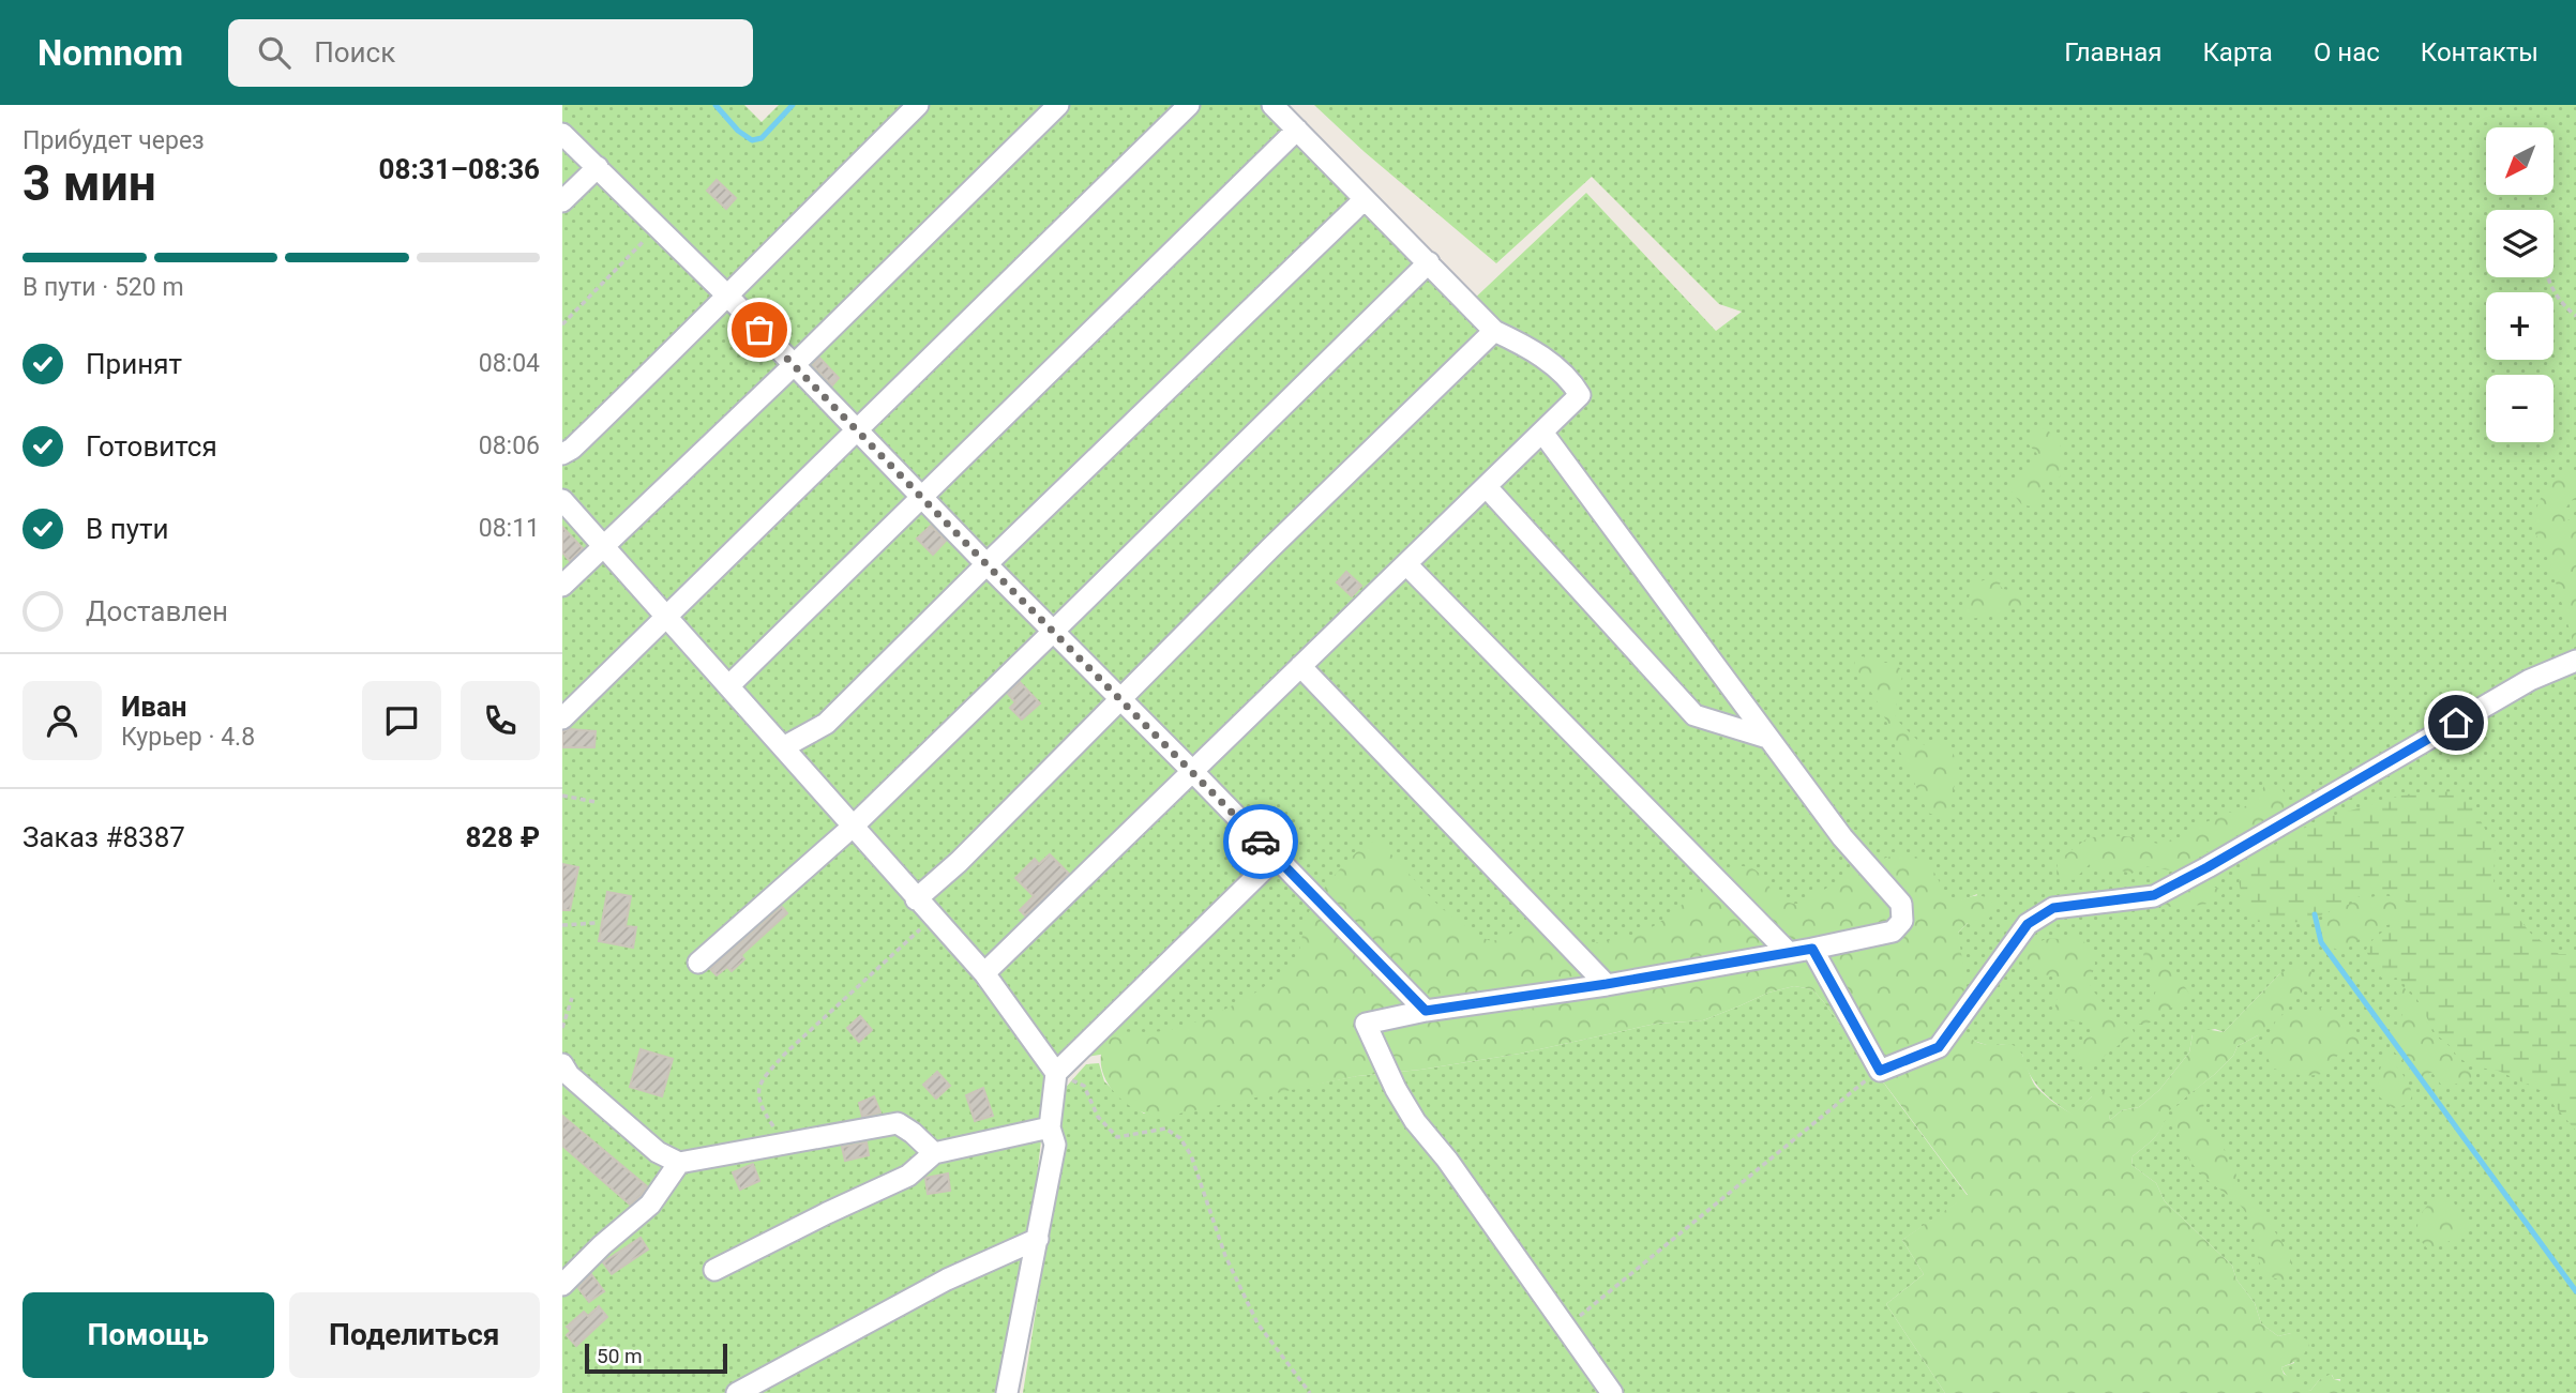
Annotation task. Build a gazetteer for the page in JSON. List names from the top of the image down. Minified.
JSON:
{"scale_bar":"50 m","north":"bottom left","page":{"header":"Nomnom","search":"Поиск","nav":["Главная","Карта","О нас","Контакты"],"heading":["3 мин","Прибудет через","08:31–08:36"],"panel":["Иван","Курьер · 4.8","Заказ #8387","828 ₽"],"map_buttons":["+","−"],"bar":"В пути · 520 m","list":[["Принят","08:04"],["Готовится","08:06"],["В пути","08:11"],"Доставлен"],"buttons":["Помощь","Поделиться"],"scale":"50 m"}}
